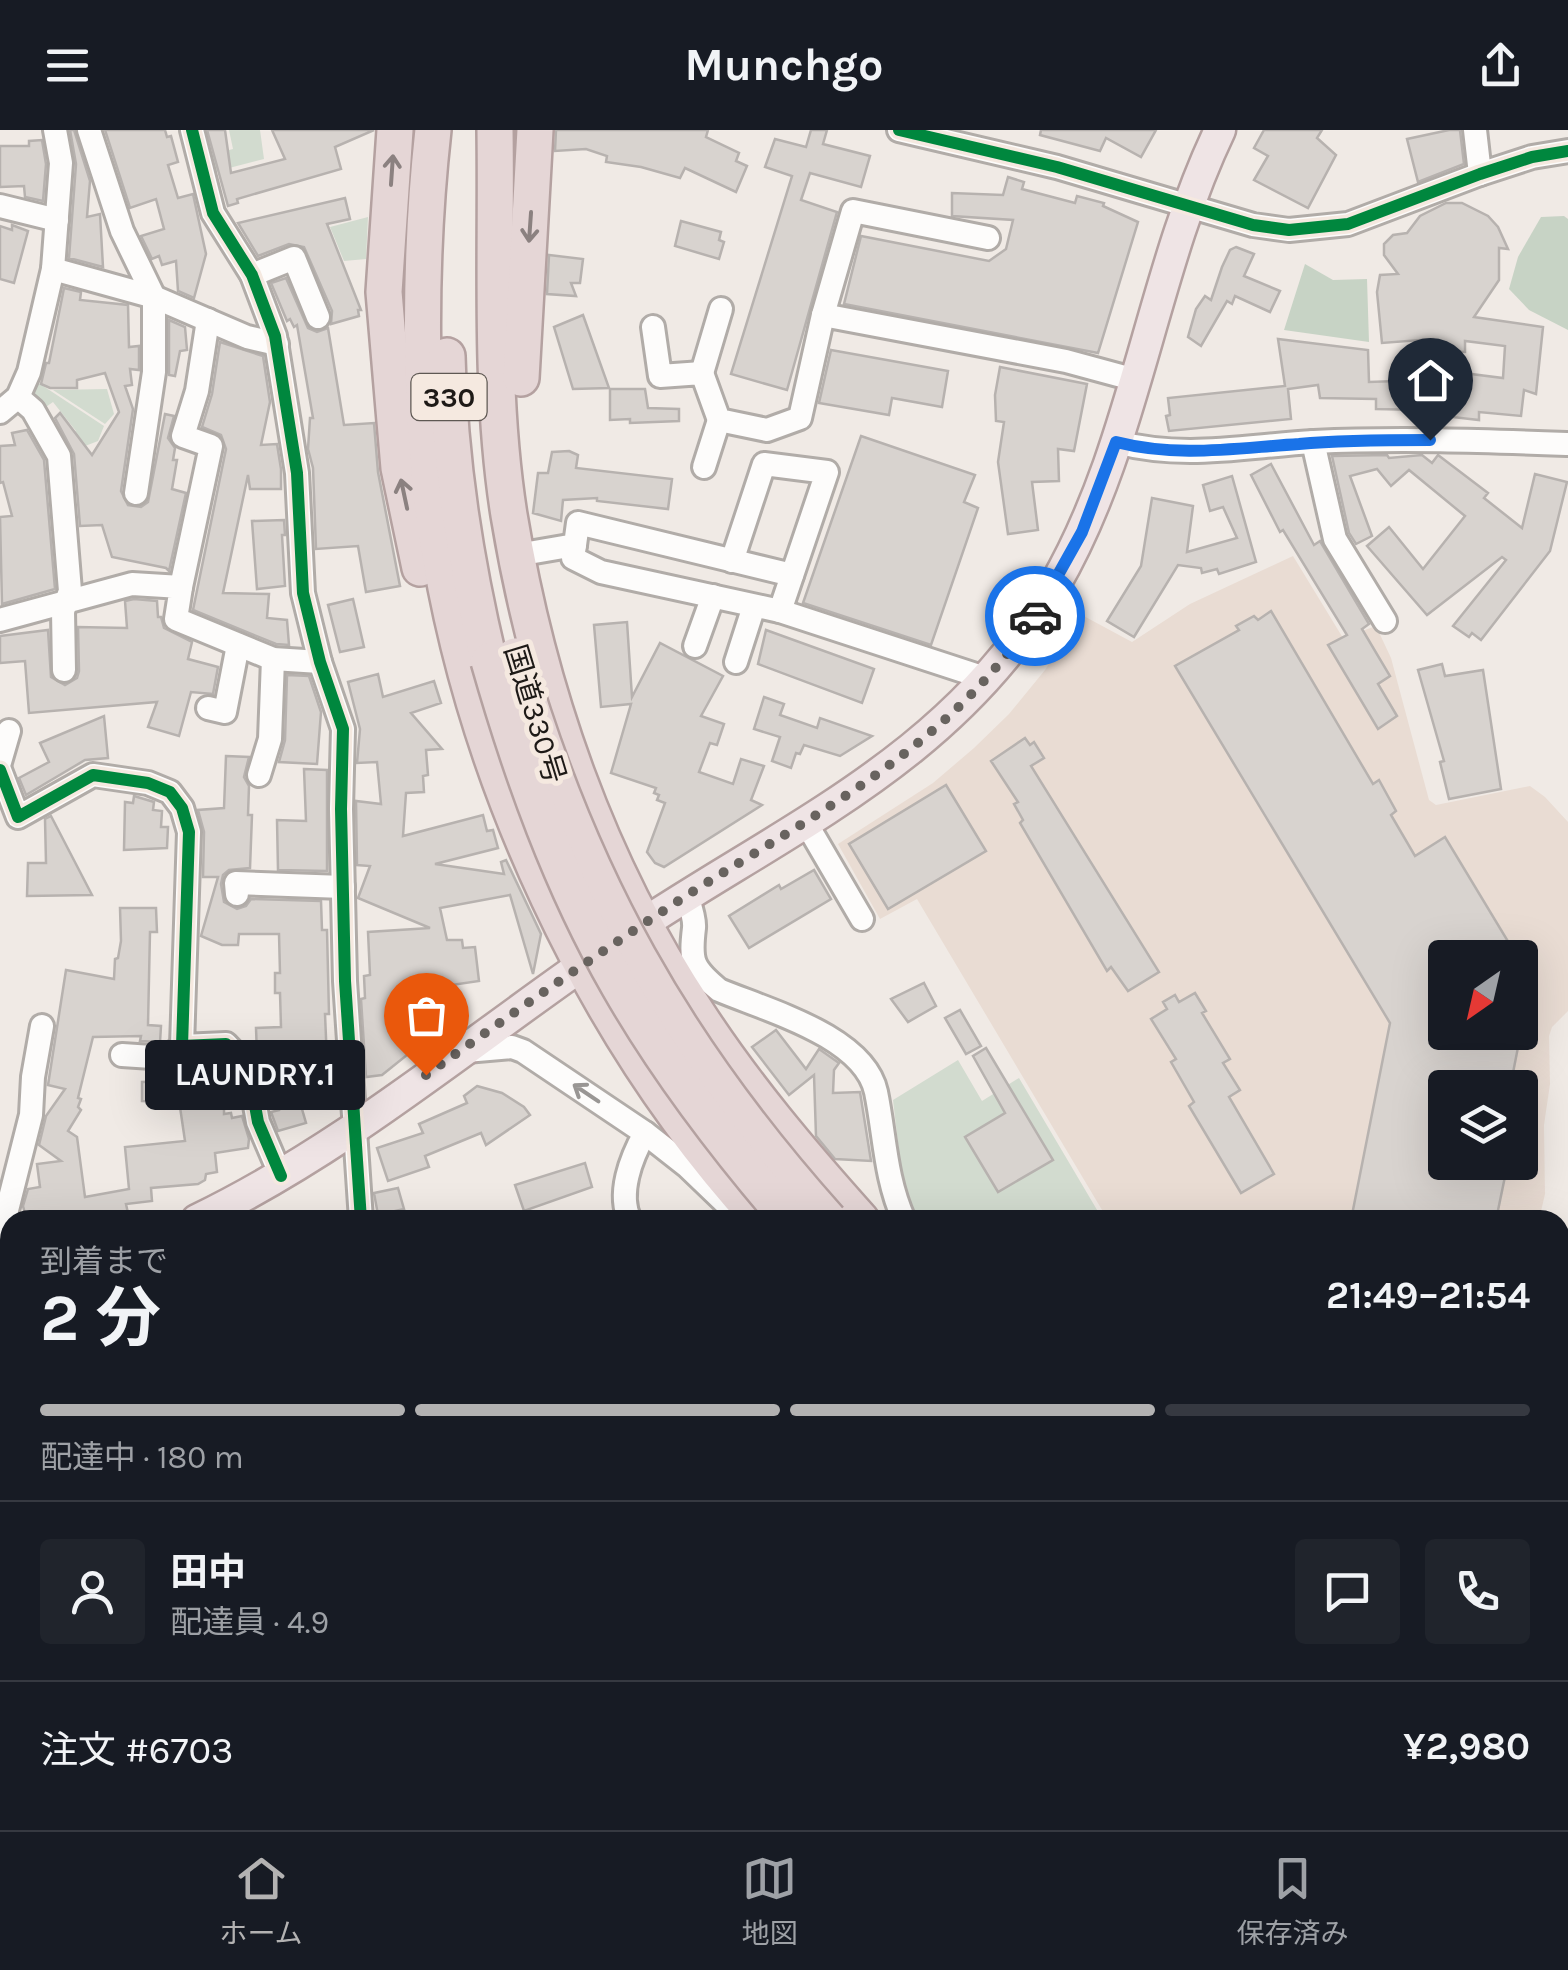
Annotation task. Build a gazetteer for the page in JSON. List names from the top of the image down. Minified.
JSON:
{"streets":{"highway":["330","国道330号"]},"places":["LAUNDRY.1"],"north":"bottom left","page":{"header":"Munchgo","bubble":"LAUNDRY.1","heading":["2 分","到着まで","21:49–21:54"],"panel":["田中","配達員 · 4.9","注文 #6703","¥2,980"],"bar":"配達中 · 180 m","tabs":["ホーム","地図","保存済み"]}}
